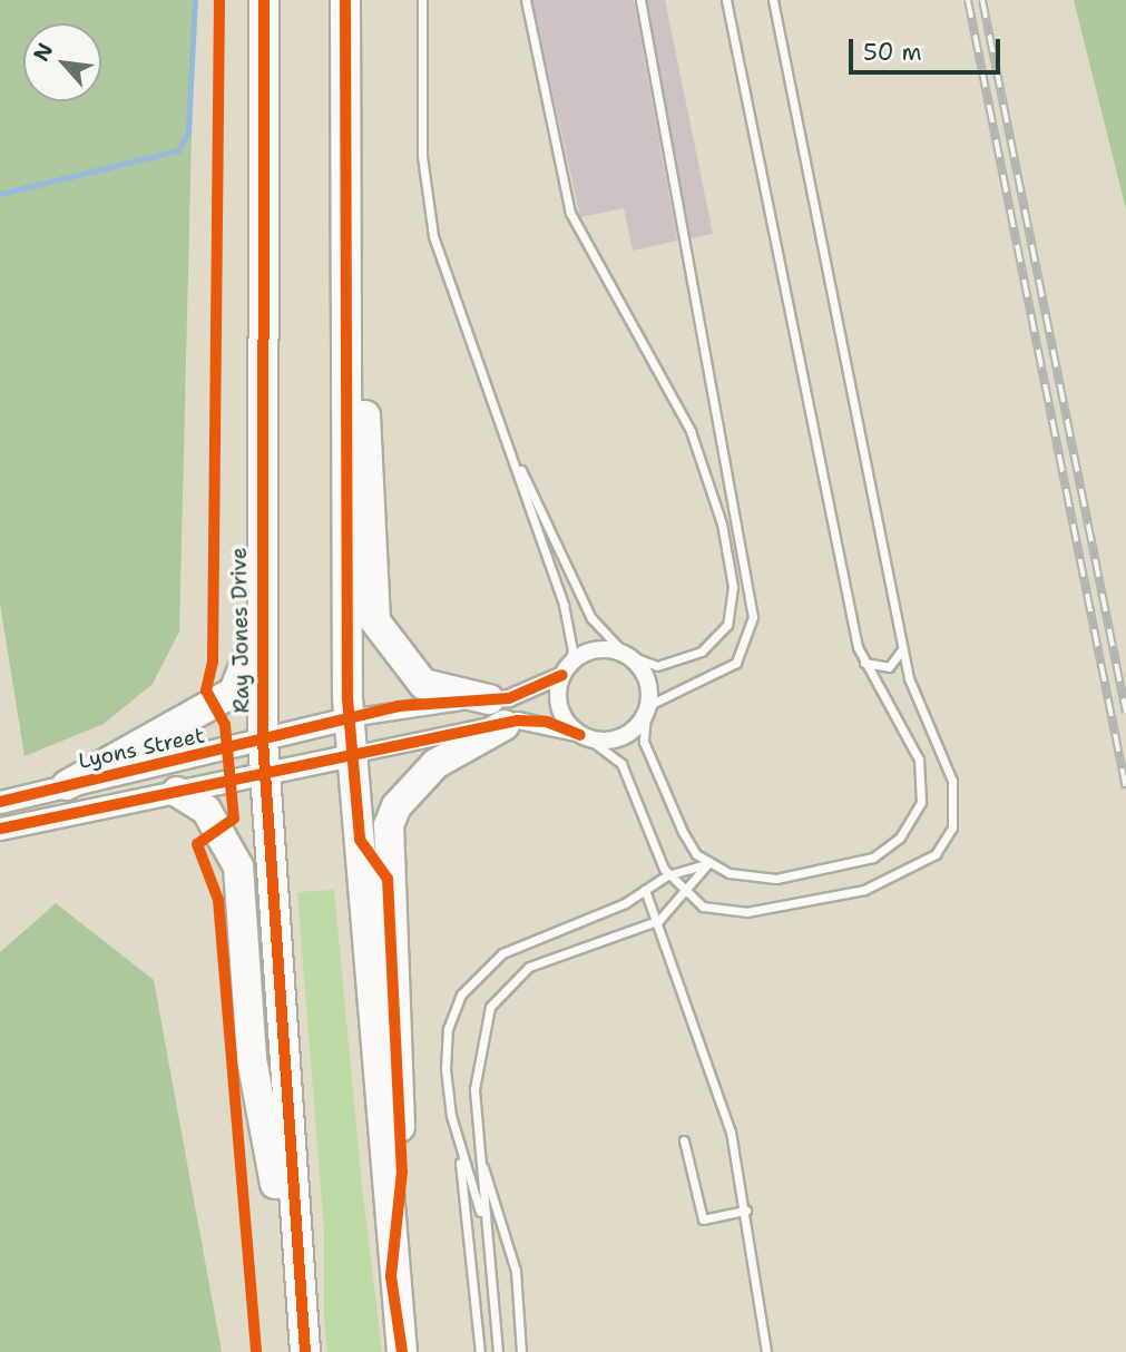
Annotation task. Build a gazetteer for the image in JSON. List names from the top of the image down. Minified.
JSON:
{"streets":{"highway":["Ray Jones Drive"],"street":["Lyons Street"]},"crossings":[["Ray Jones Drive","Lyons Street"]],"scale_bar":"50 m","north":"top left"}
